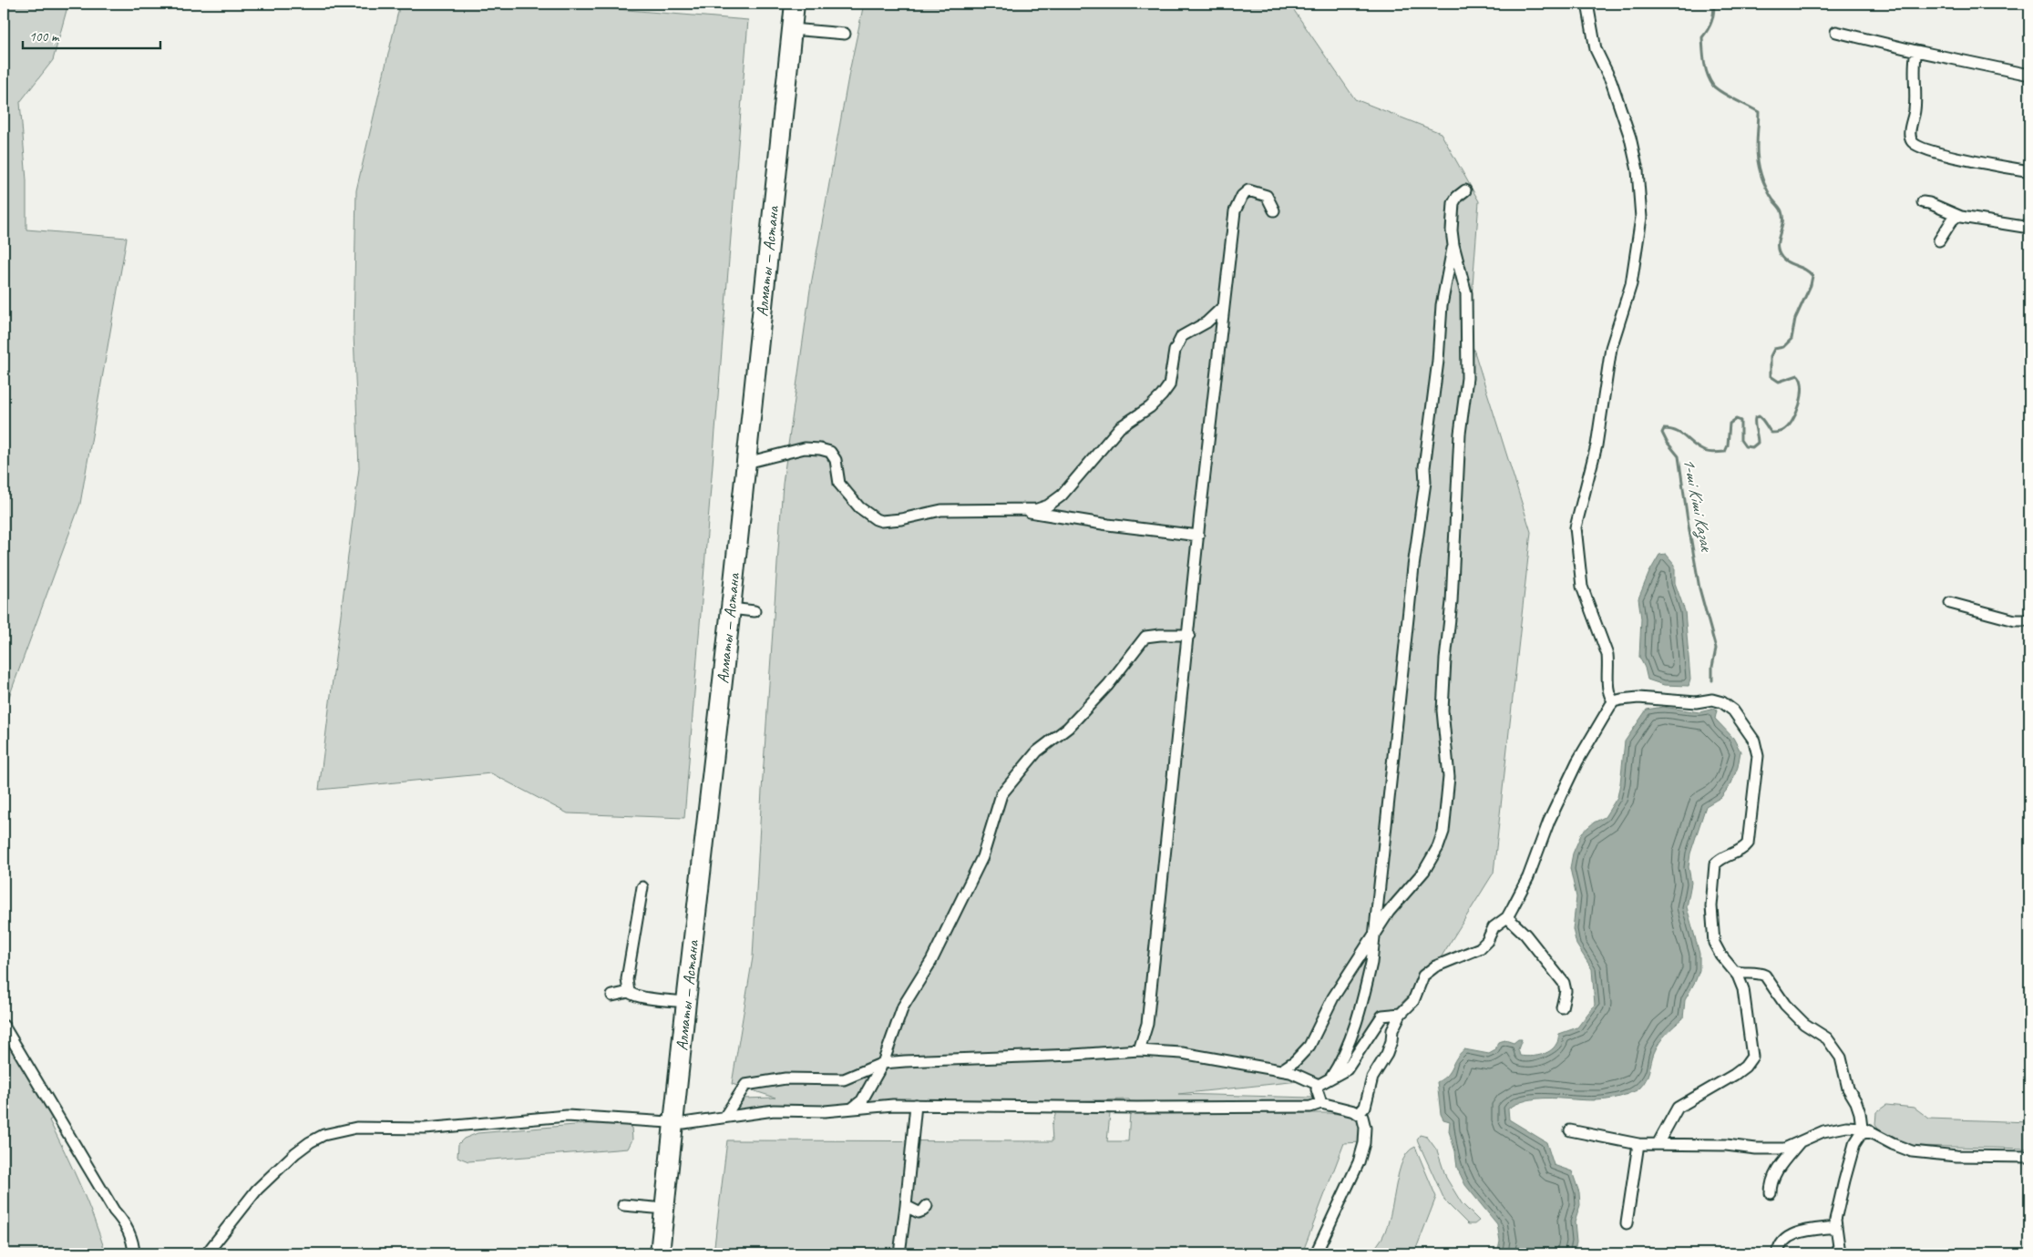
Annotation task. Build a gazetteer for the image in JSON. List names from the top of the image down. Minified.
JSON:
{"streets":{"highway":["Алматы — Астана"]},"water":["1-ші Кіші Казак"],"scale_bar":"100 m"}
